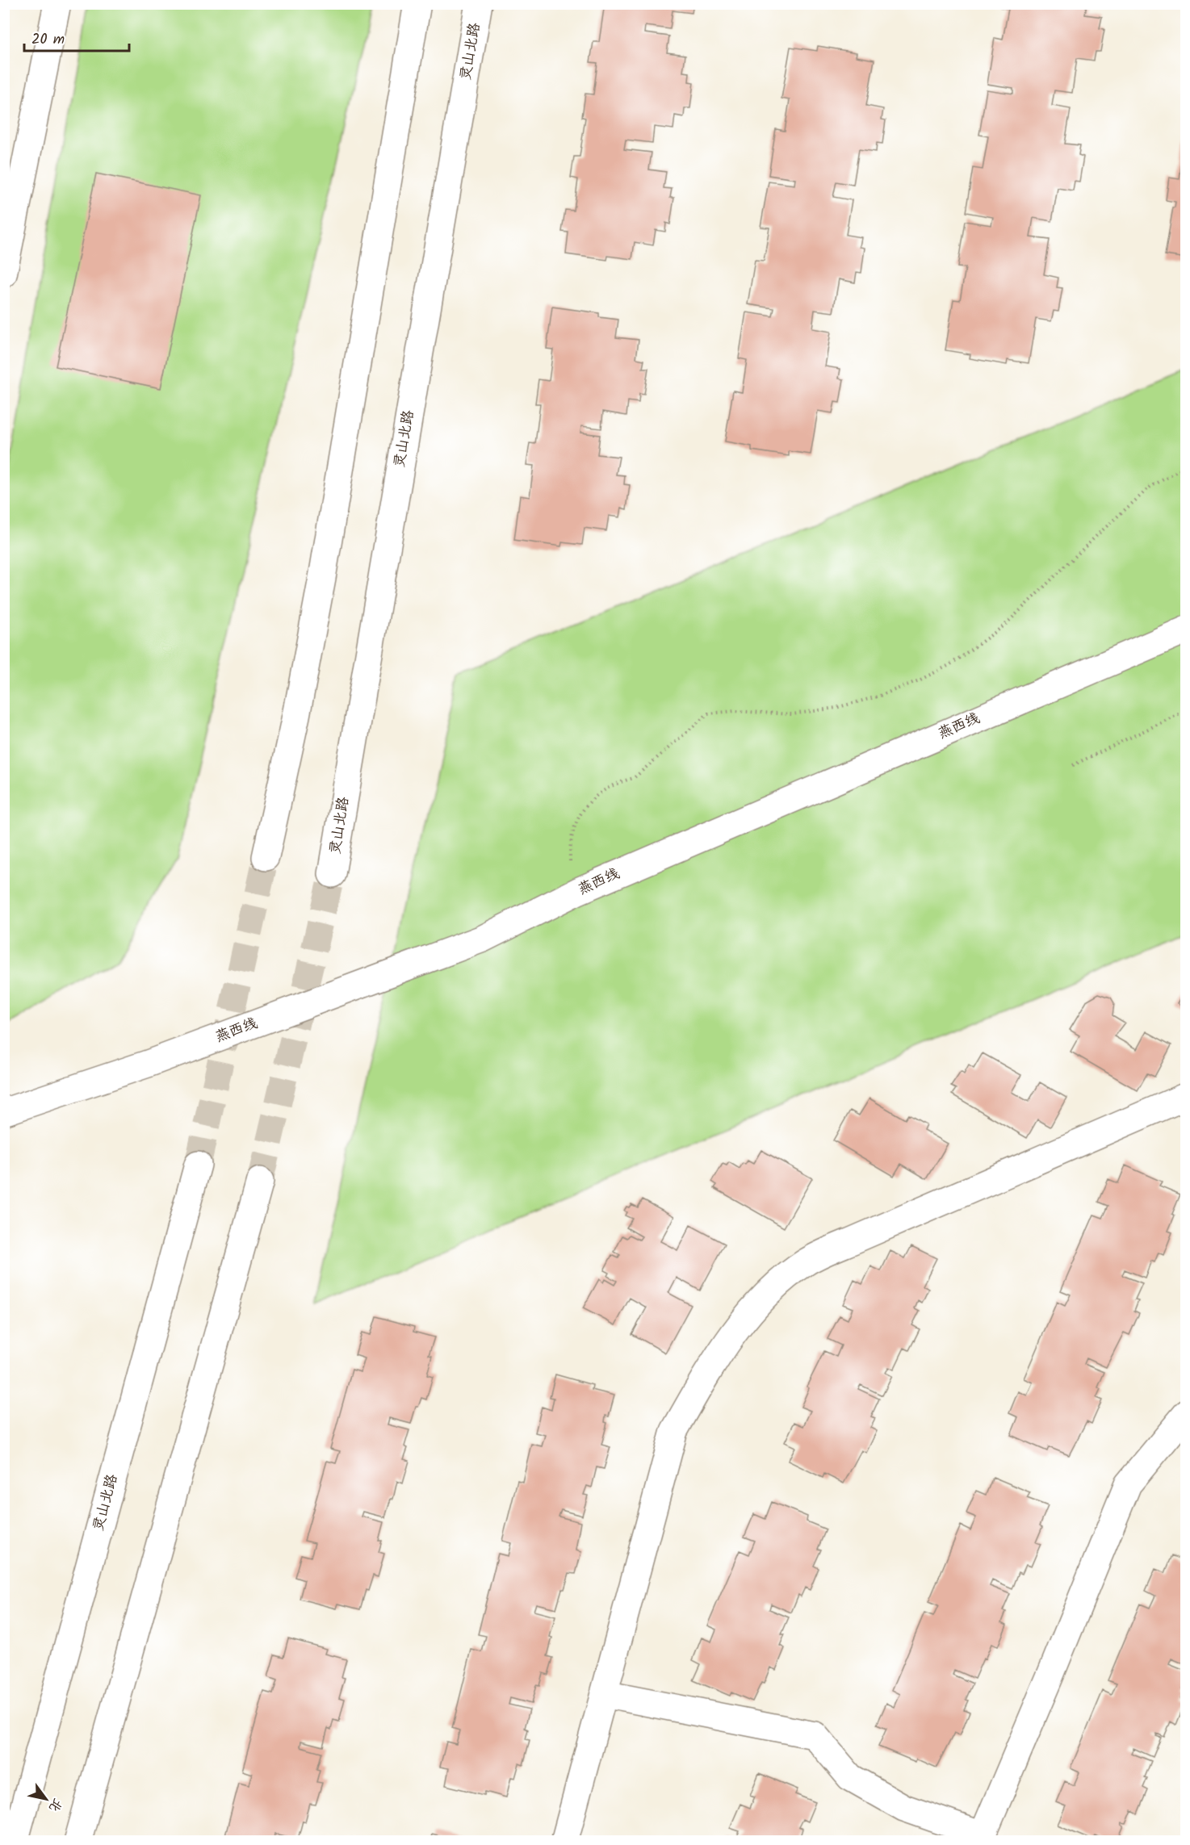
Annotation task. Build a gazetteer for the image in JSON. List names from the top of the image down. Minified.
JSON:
{"streets":{"street":["灵山北路","燕西线"]},"scale_bar":"20 m","north":"bottom right"}
